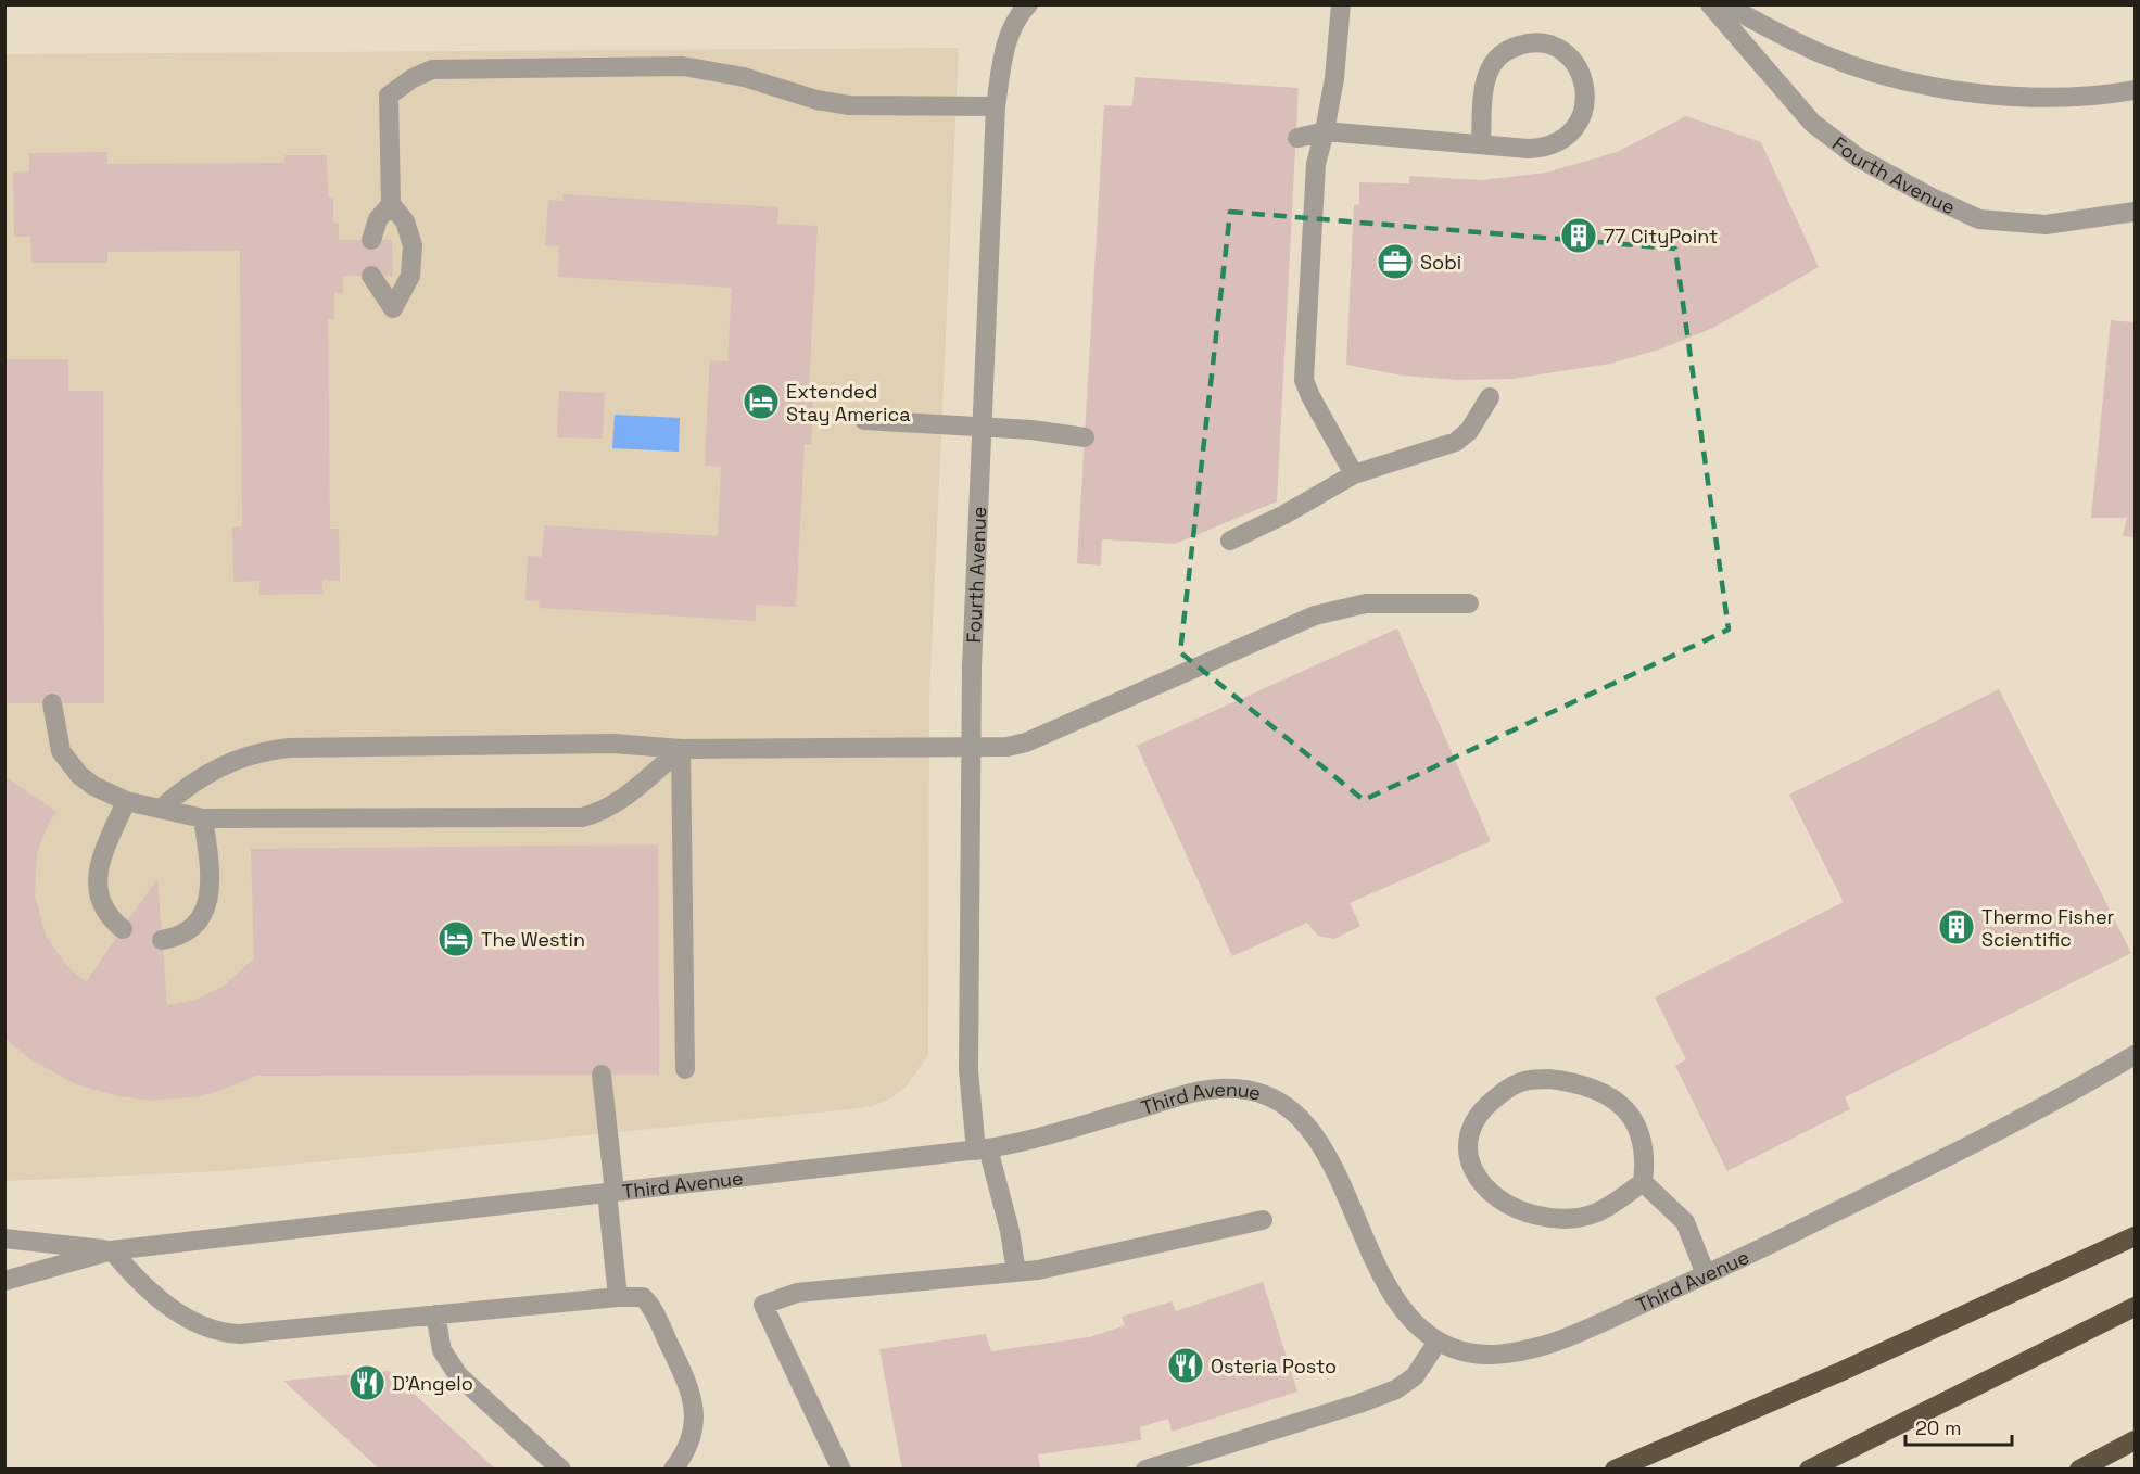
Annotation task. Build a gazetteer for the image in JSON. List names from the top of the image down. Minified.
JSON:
{"streets":{"street":["Fourth Avenue","Third Avenue"]},"crossings":[["Fourth Avenue","Third Avenue"]],"places":{"building":["77 CityPoint","Thermo Fisher Scientific"],"office":["Sobi"],"hotel":["Extended Stay America","The Westin"],"restaurant":["Osteria Posto","D'Angelo"]},"scale_bar":"20 m"}
